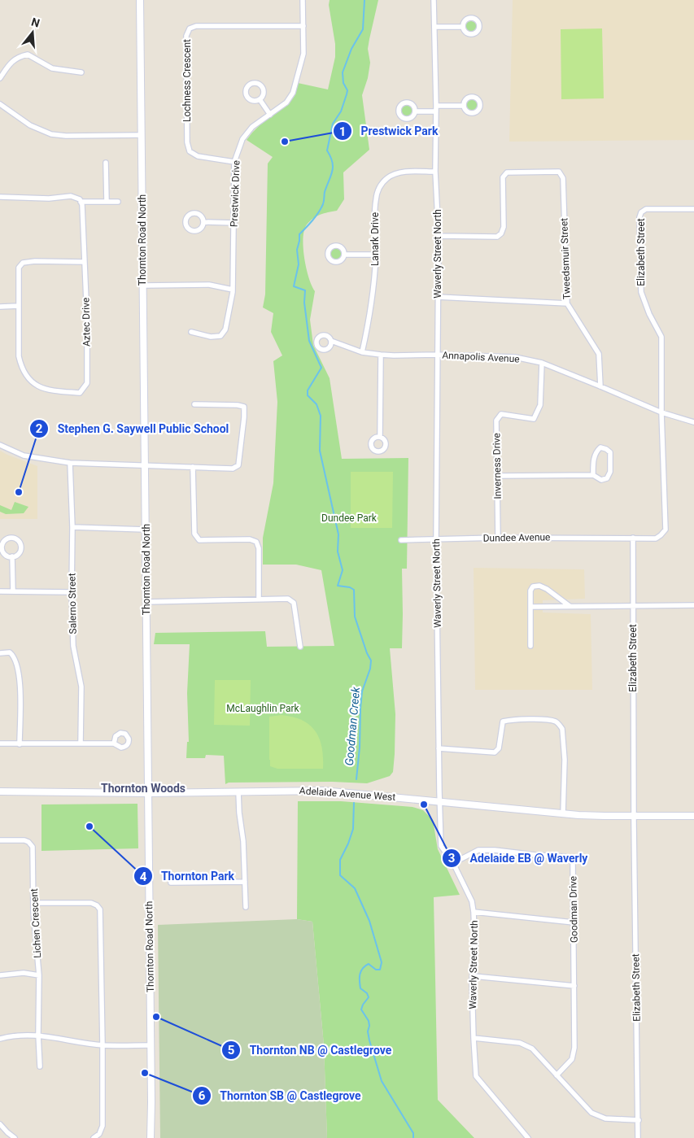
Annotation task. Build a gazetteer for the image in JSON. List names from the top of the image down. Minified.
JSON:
{"streets":{"main road":["Thornton Road North","Adelaide Avenue West"],"street":["Lochness Crescent","Prestwick Drive","Lanark Drive","Elizabeth Street","Waverly Street North","Tweedsmuir Street","Aztec Drive","Annapolis Avenue","Inverness Drive","Dundee Avenue","Salerno Street","Goodman Drive","Lichen Crescent"]},"crossings":[["Lochness Crescent","Prestwick Drive"],["Lanark Drive","Waverly Street North"],["Lanark Drive","Annapolis Avenue"],["Thornton Road North","Adelaide Avenue West"],["Elizabeth Street","Annapolis Avenue"],["Elizabeth Street","Dundee Avenue"],["Elizabeth Street","Adelaide Avenue West"],["Waverly Street North","Tweedsmuir Street"],["Waverly Street North","Annapolis Avenue"],["Waverly Street North","Dundee Avenue"],["Waverly Street North","Adelaide Avenue West"],["Waverly Street North","Goodman Drive"],["Tweedsmuir Street","Annapolis Avenue"],["Annapolis Avenue","Inverness Drive"],["Inverness Drive","Dundee Avenue"]],"districts":["Thornton Woods"],"water":["Goodman Creek"],"parks":["Dundee Park","McLaughlin Park"],"places":["Prestwick Park","Stephen G. Saywell Public School","Adelaide EB @ Waverly","Thornton Park","Thornton NB @ Castlegrove","Thornton SB @ Castlegrove"],"north":"top"}
